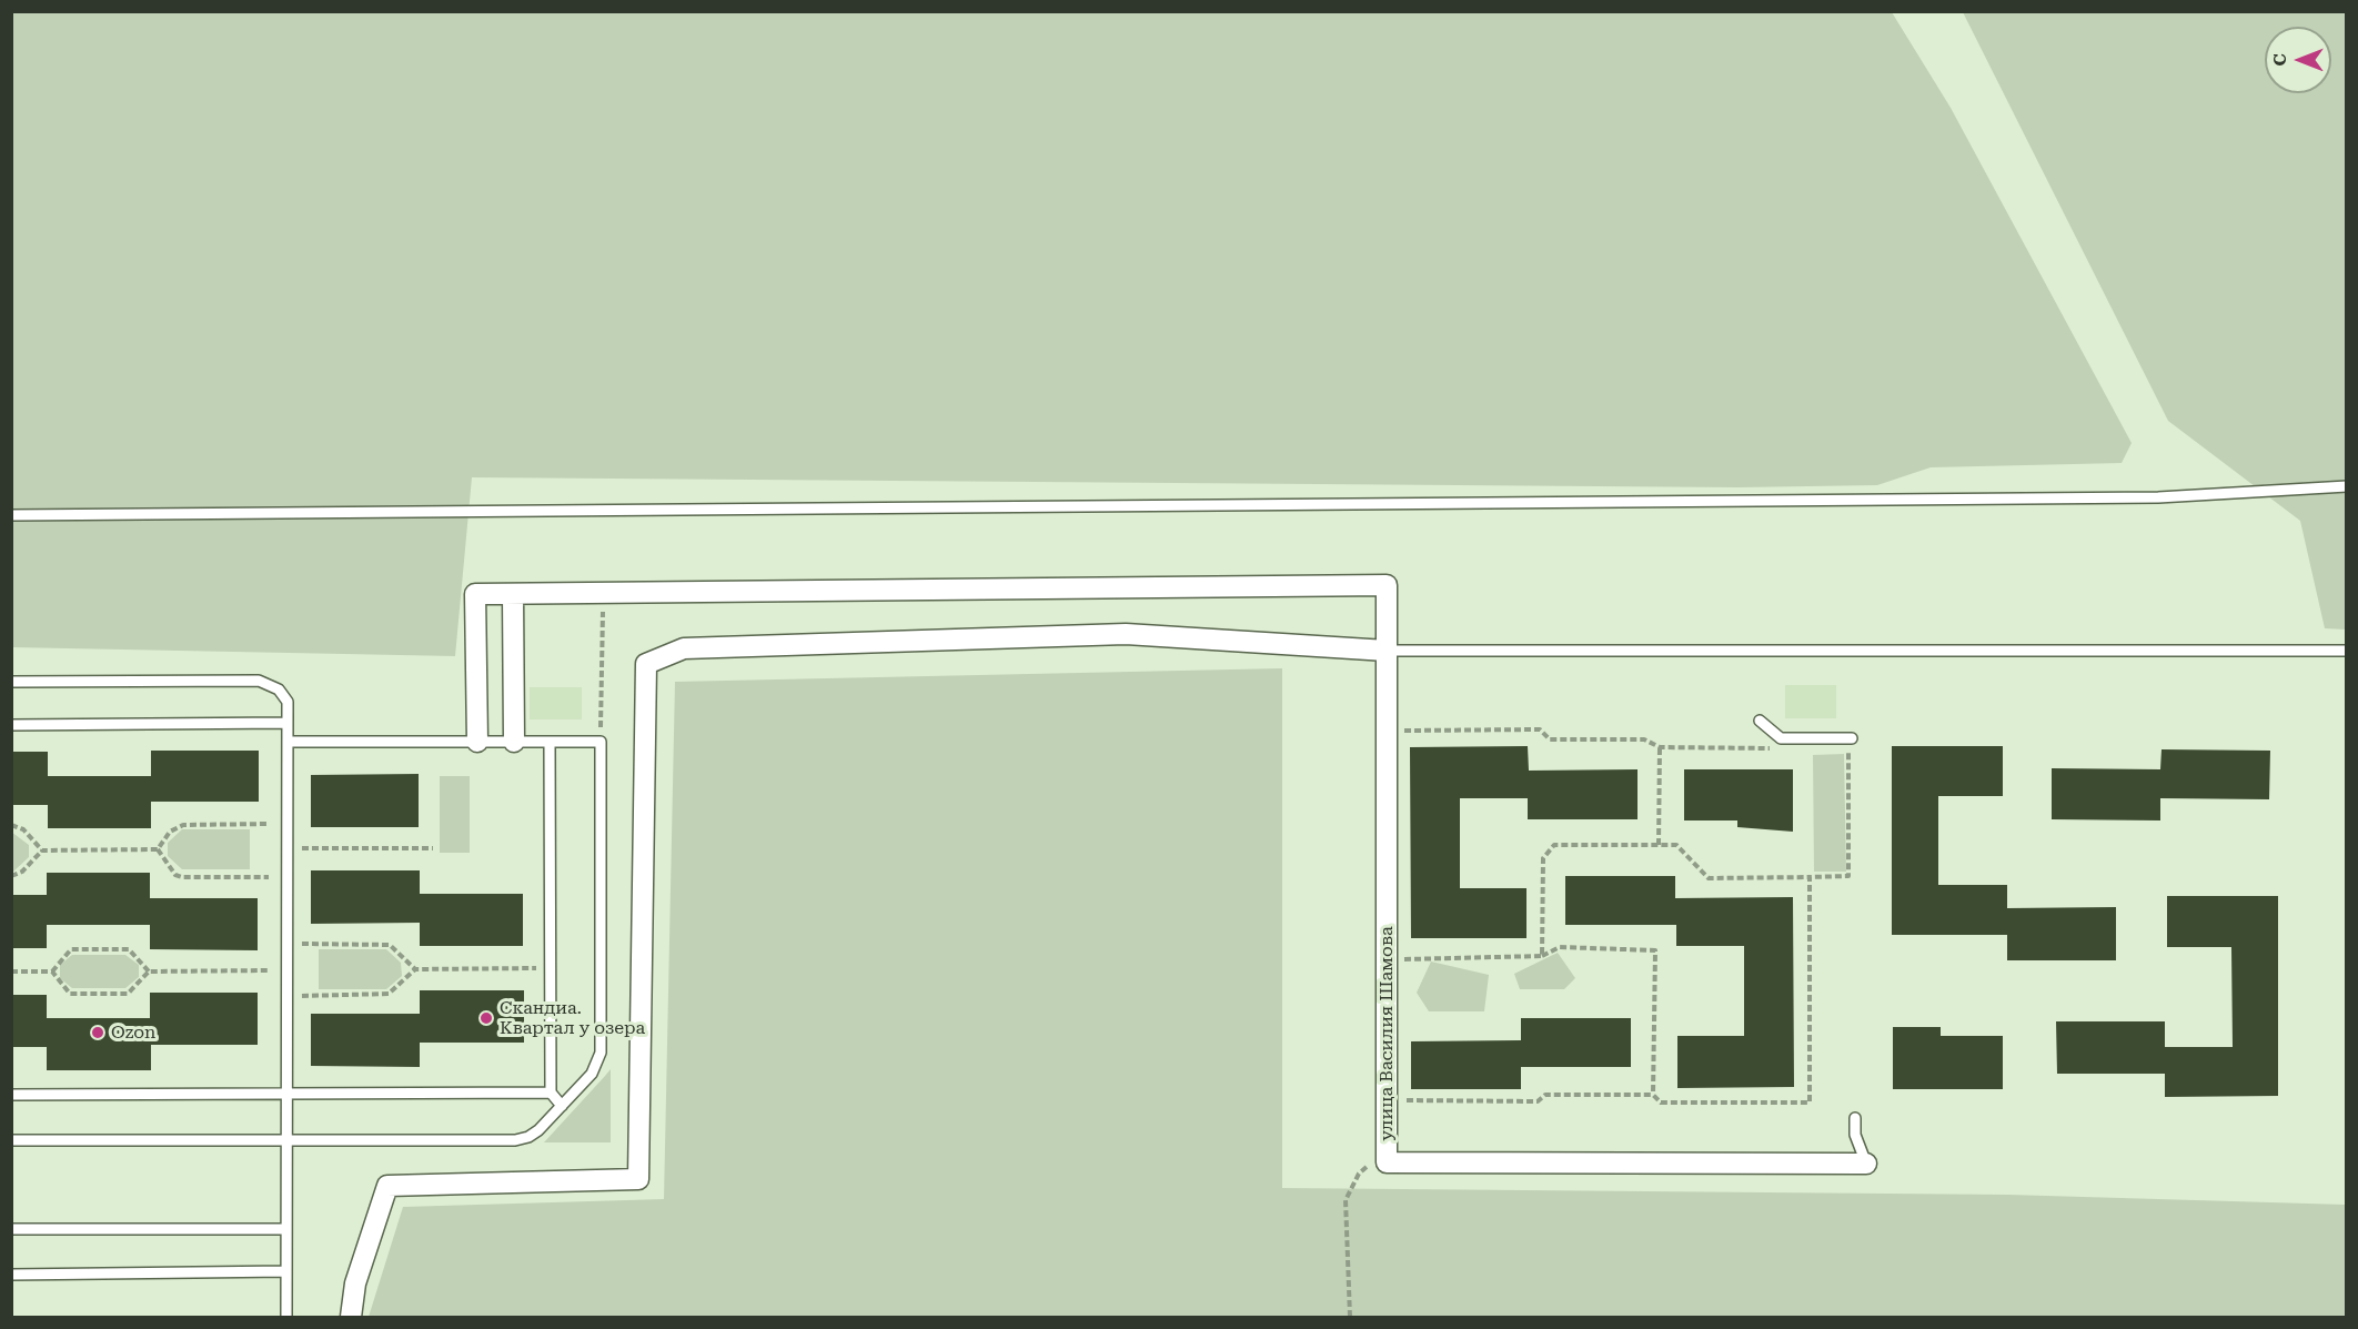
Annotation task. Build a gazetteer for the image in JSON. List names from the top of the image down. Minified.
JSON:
{"streets":{"street":["улица Василия Шамова"]},"places":["Скандиа. Квартал у озера","Ozon"],"north":"left"}
